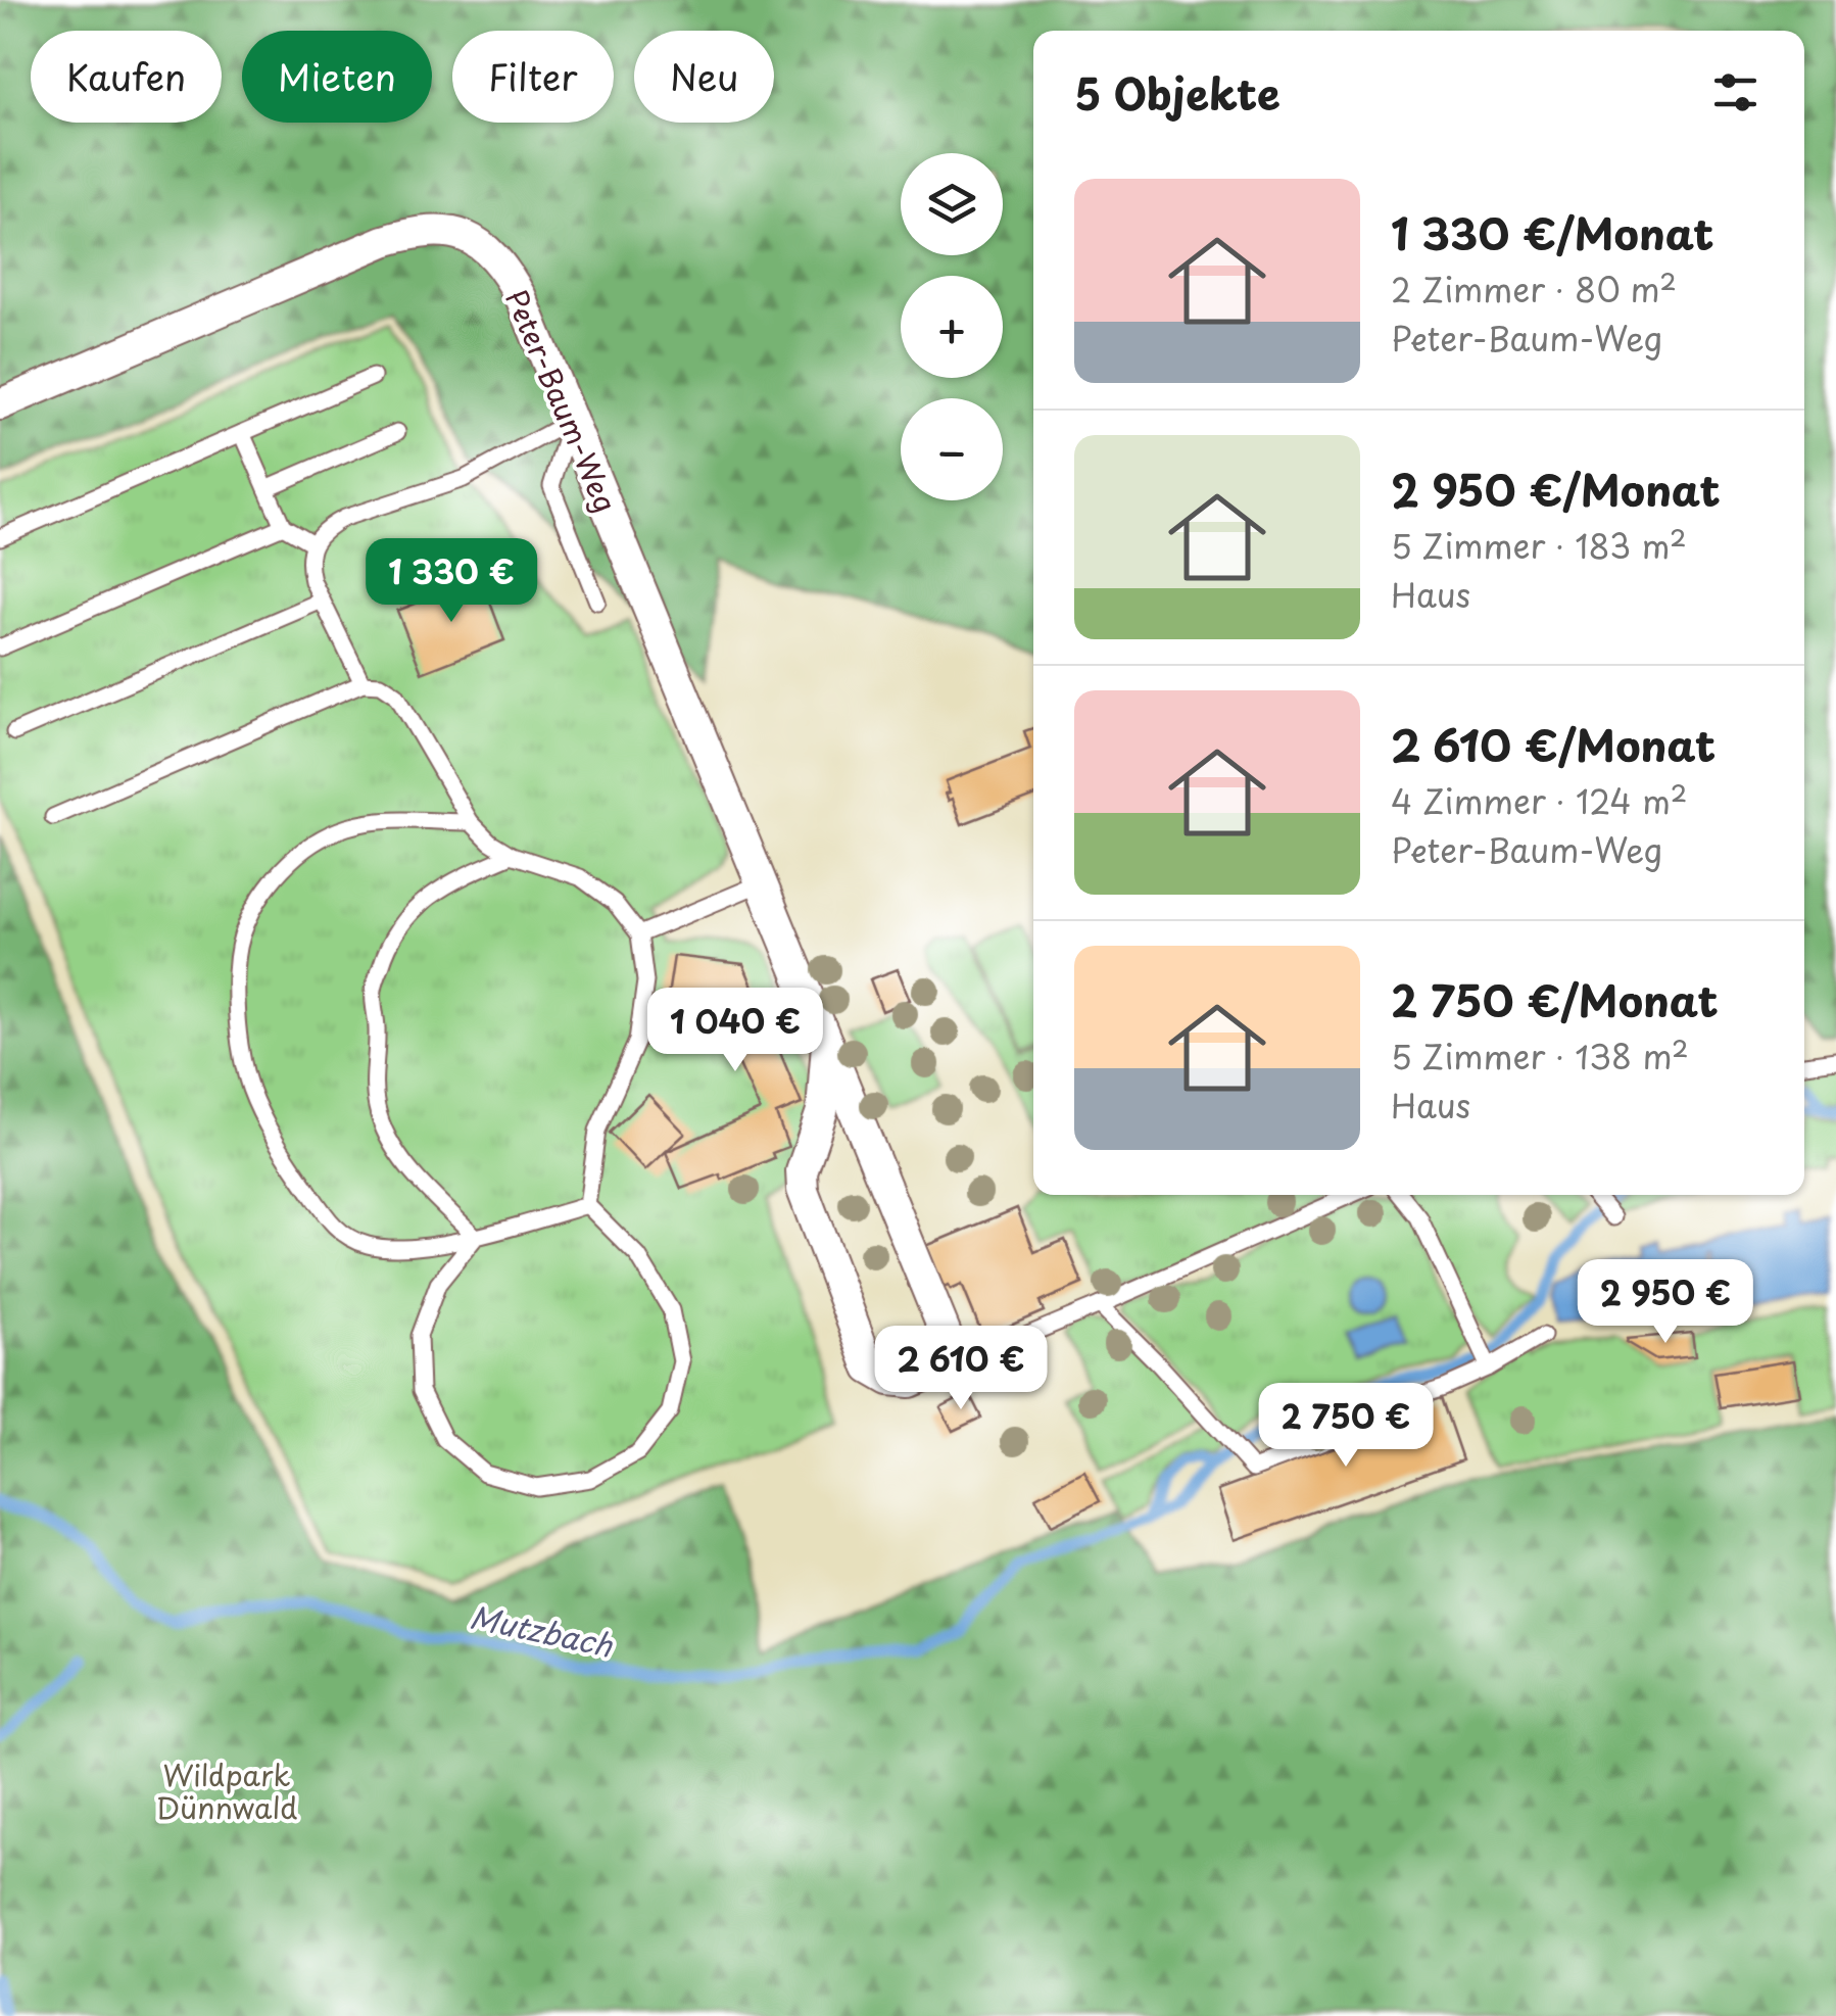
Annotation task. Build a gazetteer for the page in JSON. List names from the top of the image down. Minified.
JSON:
{"streets":{"street":["Peter-Baum-Weg"]},"water":["Mutzbach"],"parks":["Wildpark Dünnwald"],"page":{"chip":["Kaufen","Mieten","Filter","Neu"],"heading":"5 Objekte","map_buttons":["+","−"],"list":[{"name":"1 330 €/Monat","note":"2 Zimmer · 80 m² · Peter-Baum-Weg"},{"name":"2 950 €/Monat","note":"5 Zimmer · 183 m² · Haus"},{"name":"2 610 €/Monat","note":"4 Zimmer · 124 m² · Peter-Baum-Weg"},{"name":"2 750 €/Monat","note":"5 Zimmer · 138 m² · Haus"}],"price":["1 330 €","1 040 €","2 950 €","2 610 €","2 750 €"]}}
